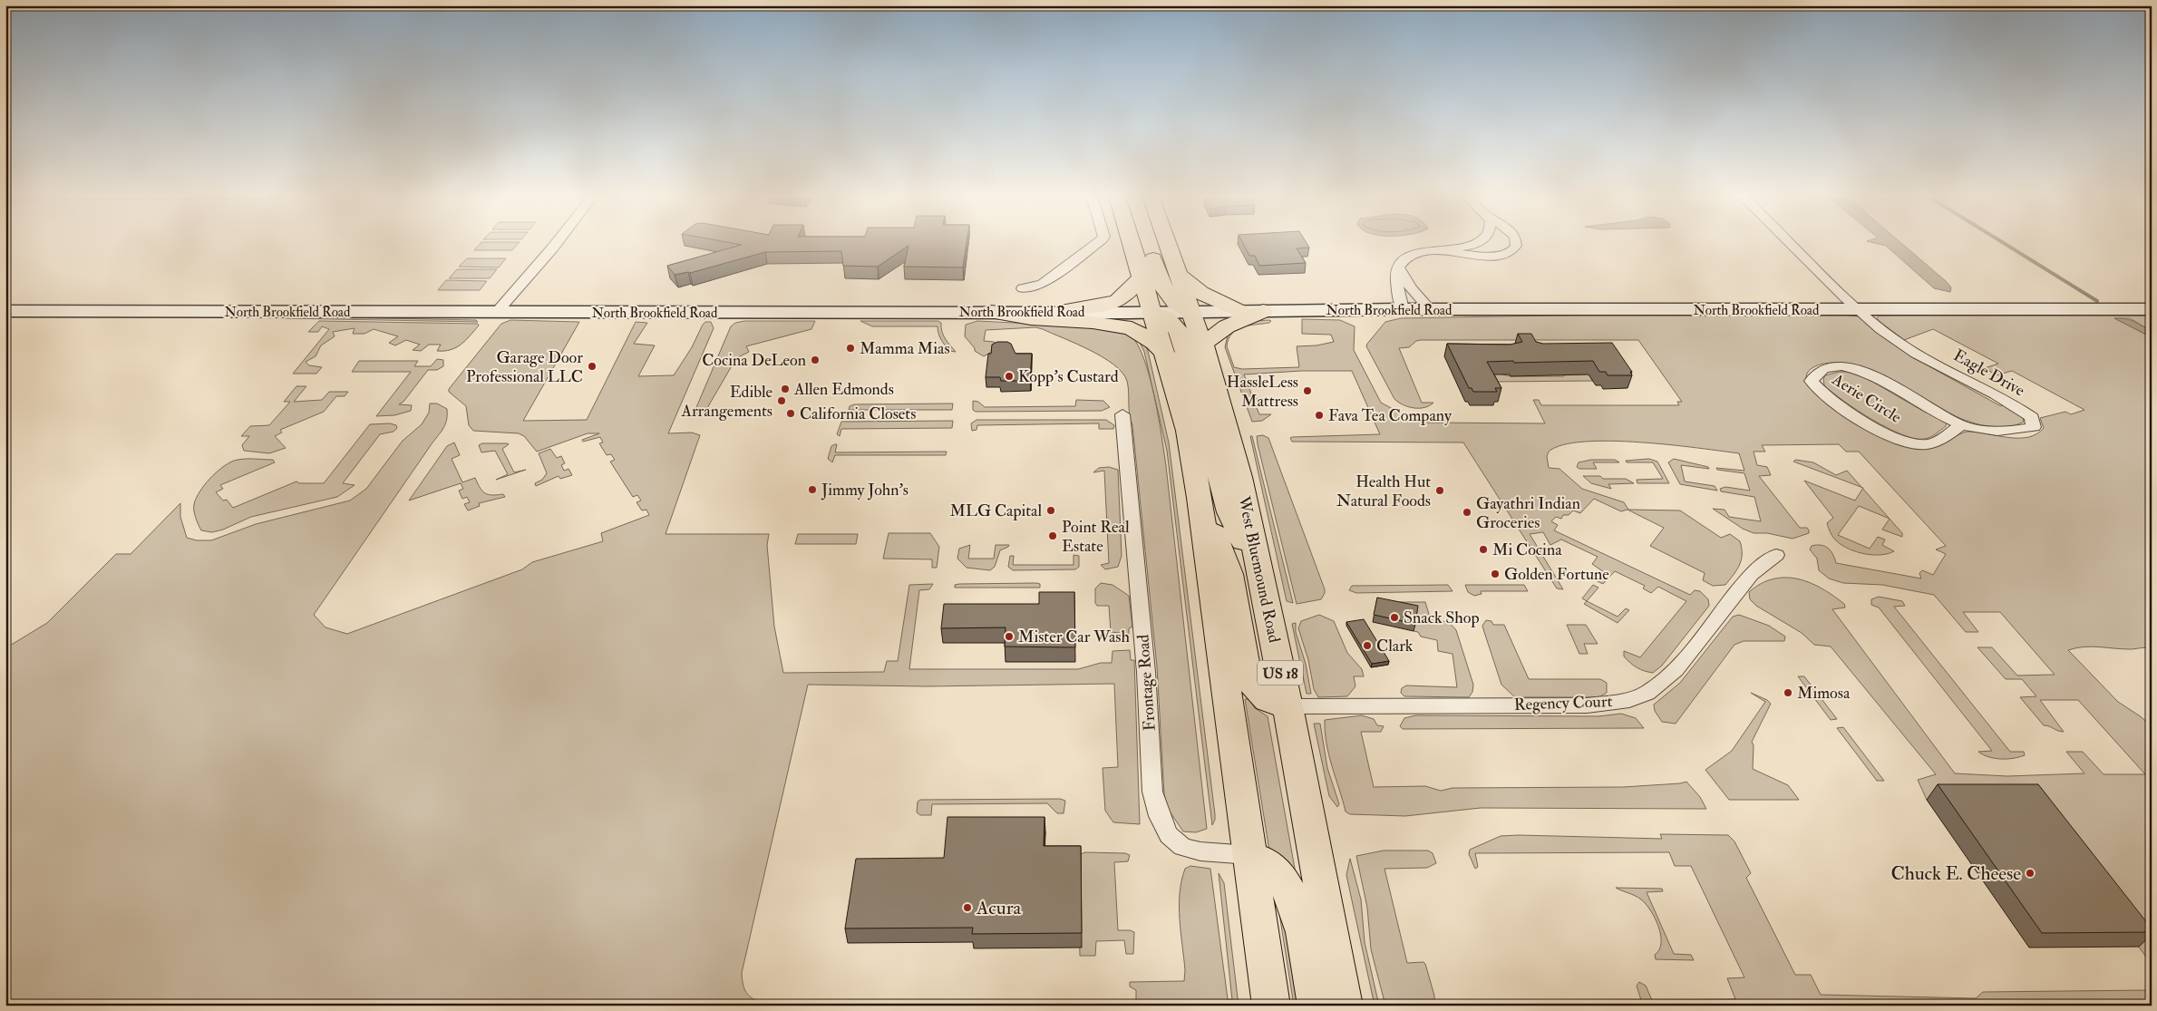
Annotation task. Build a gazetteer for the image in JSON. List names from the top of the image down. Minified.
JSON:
{"streets":{"main road":["West Bluemound Road","US 18"],"street":["North Brookfield Road","Eagle Drive","Aerie Circle","Frontage Road","Regency Court"]},"crossings":[["North Brookfield Road","Eagle Drive"],["North Brookfield Road","West Bluemound Road"],["Eagle Drive","Aerie Circle"],["West Bluemound Road","Regency Court"]],"places":["Mamma Mias","Cocina DeLeon","Garage Door Professional LLC","Kopp's Custard","Allen Edmonds","HassleLess Mattress","Edible Arrangements","California Closets","Fava Tea Company","Jimmy John's","Health Hut Natural Foods","MLG Capital","Gayathri Indian Groceries","Point Real Estate","Mi Cocina","Golden Fortune","Snack Shop","Mister Car Wash","Clark","Mimosa","Chuck E. Cheese","Acura"]}
